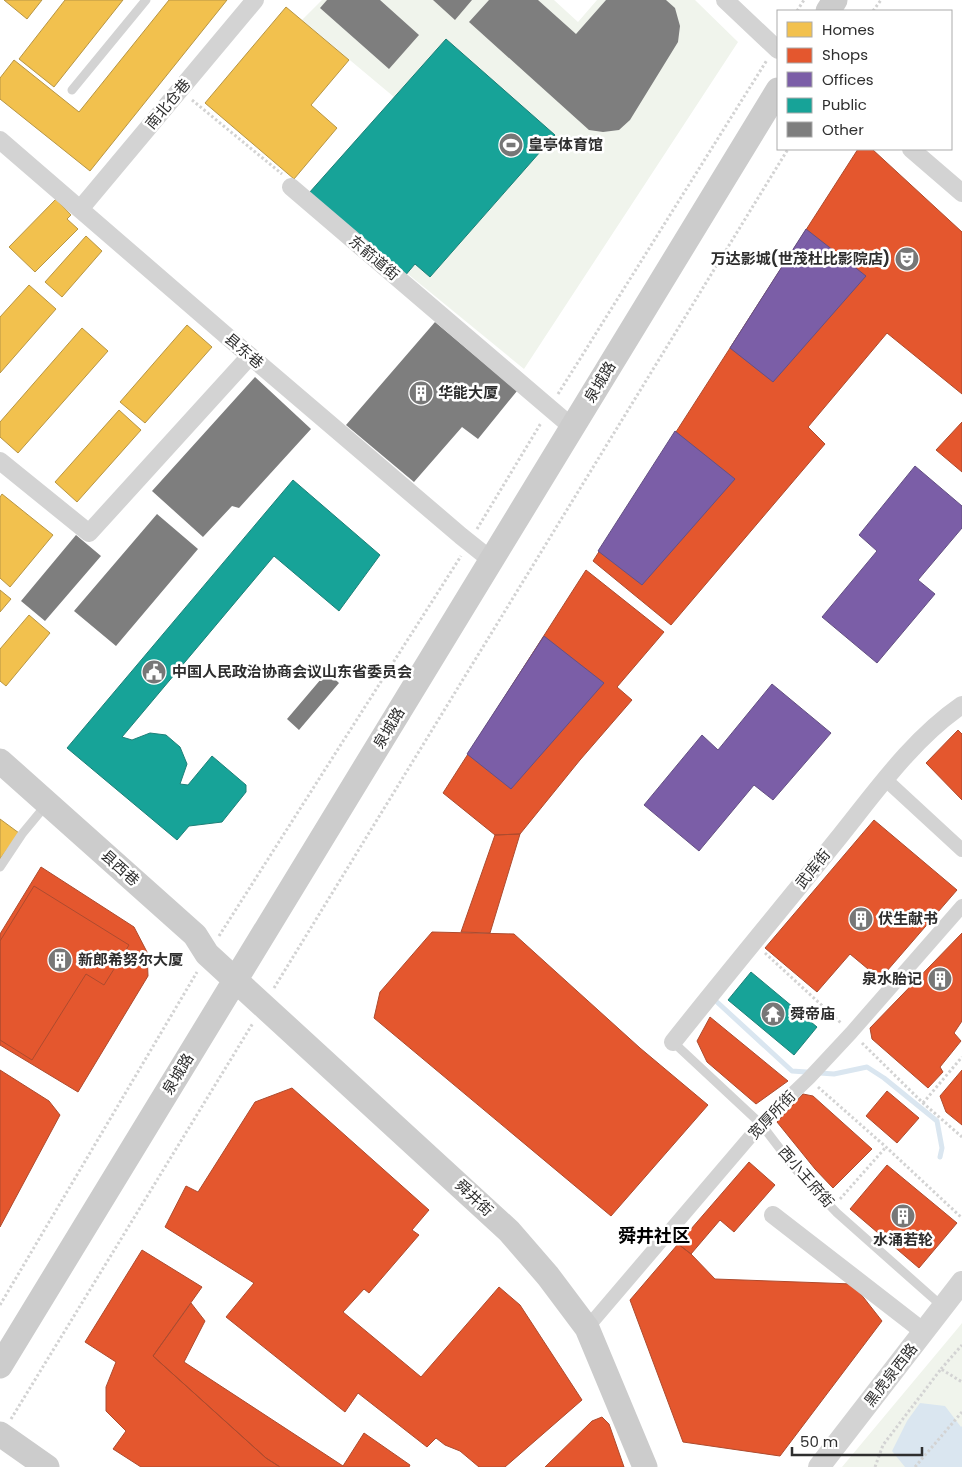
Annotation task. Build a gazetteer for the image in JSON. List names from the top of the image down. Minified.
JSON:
{"streets":{"main road":["泉城路","县西巷","舜井街"],"street":["南北仓巷","东箭道街","县东巷","武库街","宽厚所街","黑虎泉西路"],"lane":["西小王府街"]},"crossings":[["南北仓巷","县东巷"],["东箭道街","泉城路"],["县东巷","泉城路"],["泉城路","县西巷"],["泉城路","舜井街"],["县西巷","舜井街"],["武库街","西小王府街"],["宽厚所街","西小王府街"],["宽厚所街","舜井街"],["西小王府街","黑虎泉西路"]],"districts":["舜井社区"],"places":{"sports":["皇亭体育馆"],"theatre":["万达影城(世茂杜比影院店)"],"building":["华能大厦","伏生献书","新郎希努尔大厦","泉水胎记","水涌若轮"],"public building":["中国人民政治协商会议山东省委员会"],"temple":["舜帝庙"]},"legend":["Homes","Shops","Offices","Public","Other"],"scale_bar":"50 m"}
